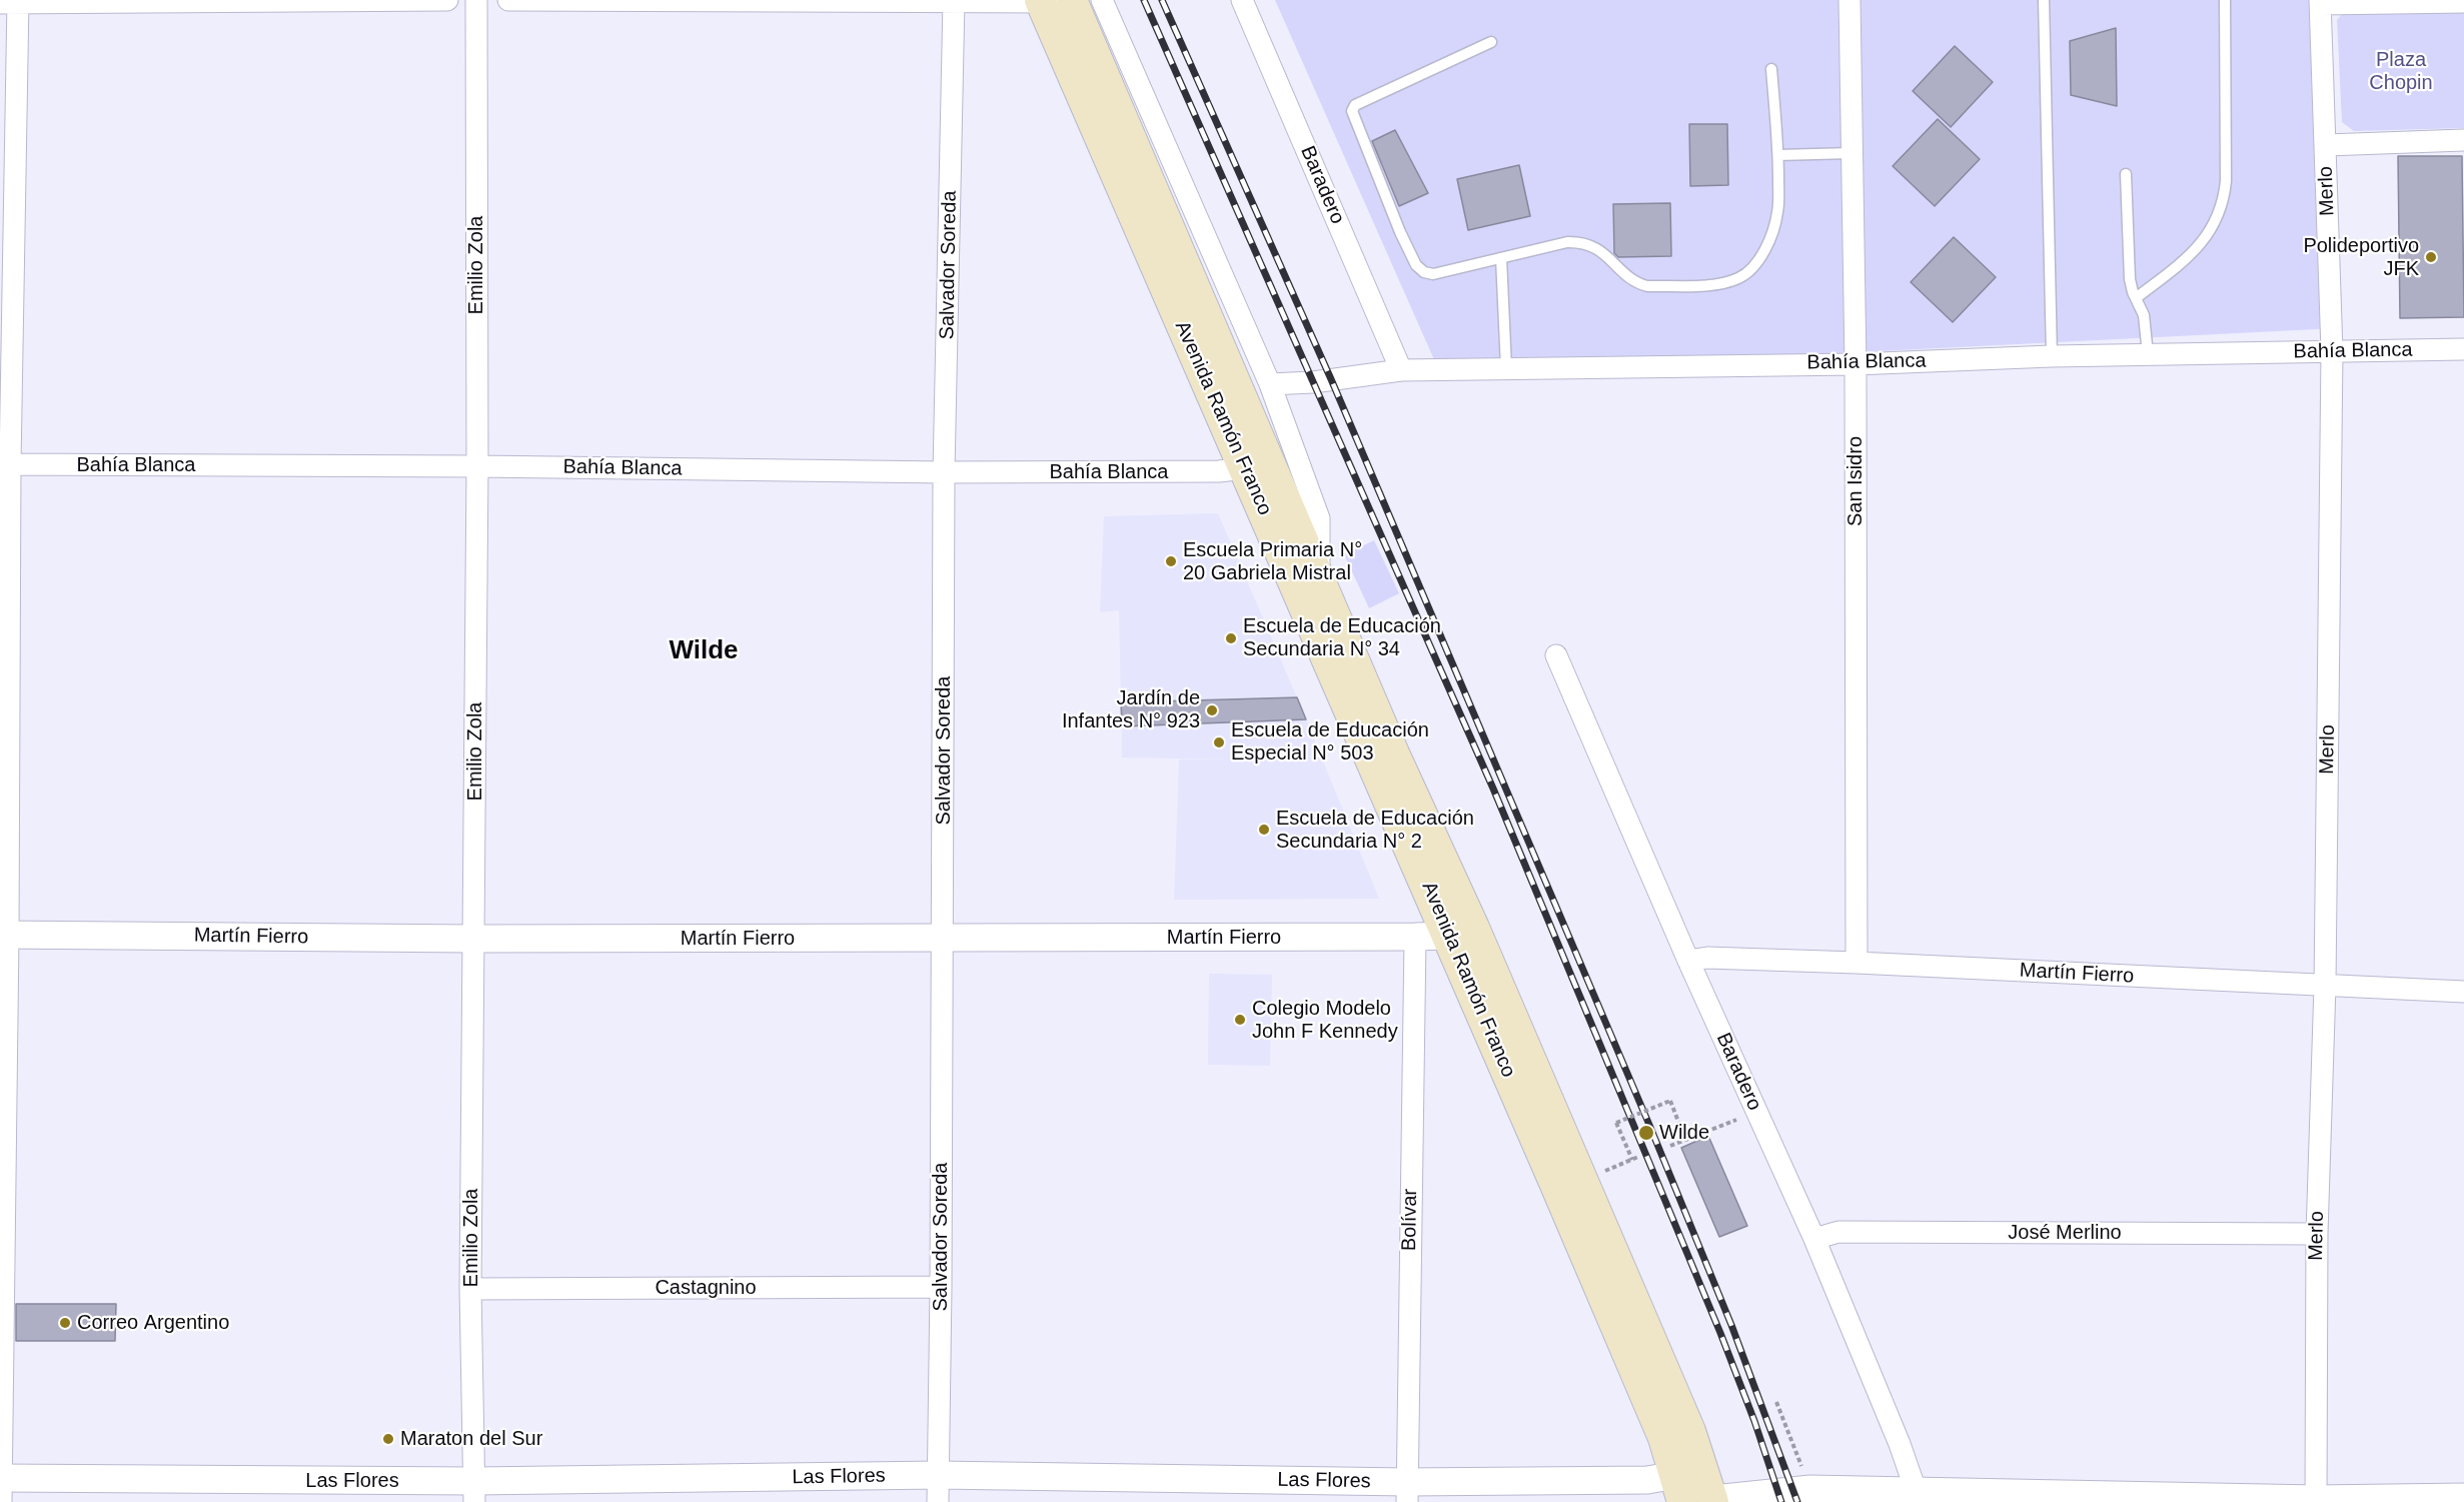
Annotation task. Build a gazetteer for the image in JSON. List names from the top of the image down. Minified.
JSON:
{"streets":{"main road":["Avenida Ramón Franco"],"street":["Baradero","Merlo","Emilio Zola","Salvador Soreda","Bahía Blanca","San Isidro","Martín Fierro","Bolívar","José Merlino","Castagnino","Las Flores"]},"crossings":[["Baradero","Bahía Blanca"],["Baradero","Martín Fierro"],["Baradero","José Merlino"],["Merlo","Bahía Blanca"],["Merlo","Martín Fierro"],["Merlo","José Merlino"],["Emilio Zola","Bahía Blanca"],["Emilio Zola","Martín Fierro"],["Emilio Zola","Castagnino"],["Emilio Zola","Las Flores"],["Salvador Soreda","Bahía Blanca"],["Salvador Soreda","Martín Fierro"],["Salvador Soreda","Castagnino"],["Salvador Soreda","Las Flores"],["Bahía Blanca","Avenida Ramón Franco"],["Bahía Blanca","San Isidro"],["Avenida Ramón Franco","Martín Fierro"],["Avenida Ramón Franco","Las Flores"],["San Isidro","Martín Fierro"],["Martín Fierro","Bolívar"],["Bolívar","Las Flores"]],"districts":["Wilde"],"parks":["Plaza Chopin"],"places":["Polideportivo JFK","Escuela Primaria N° 20 Gabriela Mistral","Escuela de Educación Secundaria N° 34","Jardín de Infantes N° 923","Escuela de Educación Especial N° 503","Escuela de Educación Secundaria N° 2","Colegio Modelo John F Kennedy","Wilde","Correo Argentino","Maraton del Sur"]}
